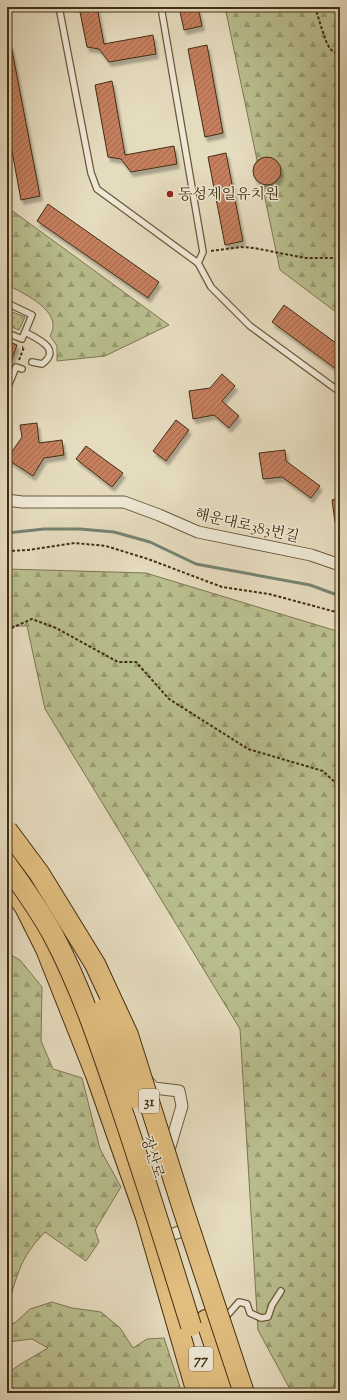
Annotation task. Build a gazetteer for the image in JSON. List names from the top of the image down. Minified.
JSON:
{"streets":{"highway":["31","장산로","77"],"street":["해운대로383번길"]},"places":["동성제일유치원"]}
